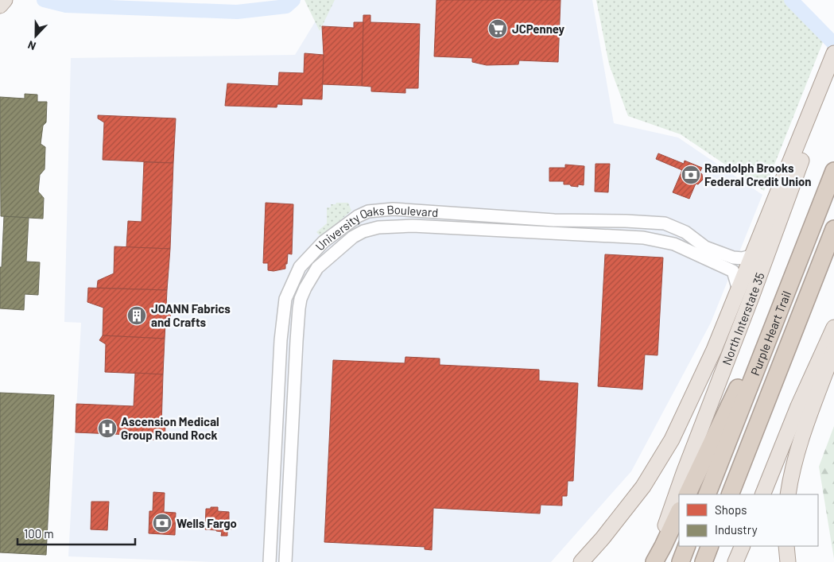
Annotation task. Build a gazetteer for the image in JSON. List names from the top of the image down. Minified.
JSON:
{"streets":{"highway":["Purple Heart Trail"],"main road":["North Interstate 35"],"street":["University Oaks Boulevard"]},"places":{"supermarket":["JCPenney"],"bank":["Randolph Brooks Federal Credit Union","Wells Fargo"],"building":["JOANN Fabrics and Crafts"],"hospital":["Ascension Medical Group Round Rock"]},"legend":["Shops","Industry"],"scale_bar":"100 m","north":"bottom"}
